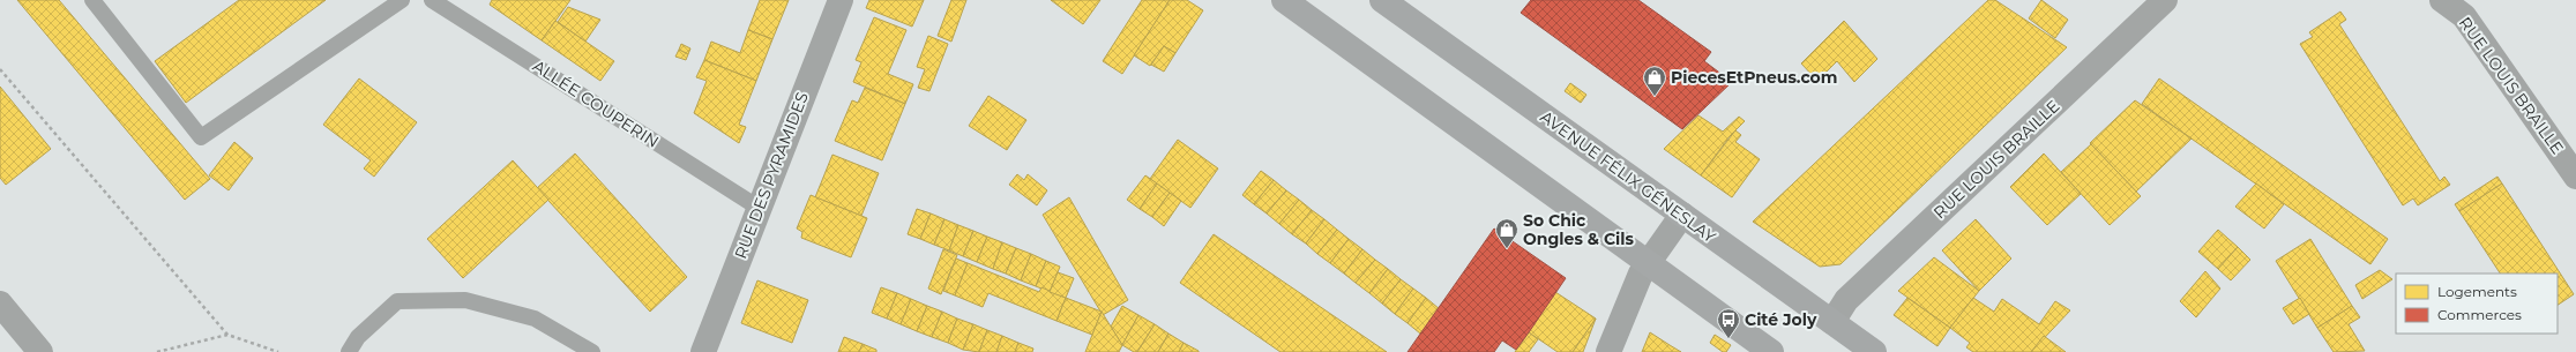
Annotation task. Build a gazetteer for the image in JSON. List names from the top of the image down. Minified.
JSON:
{"streets":{"main road":["AVENUE FÉLIX GÉNESLAY"],"street":["RUE LOUIS BRAILLE","RUE DES PYRAMIDES"],"lane":["ALLÉE COUPERIN"]},"crossings":[["RUE LOUIS BRAILLE","AVENUE FÉLIX GÉNESLAY"],["ALLÉE COUPERIN","RUE DES PYRAMIDES"]],"places":{"shop":["PiecesEtPneus.com","So Chic Ongles & Cils"],"bus stop":["Cité Joly"]},"legend":["Logements","Commerces"]}
